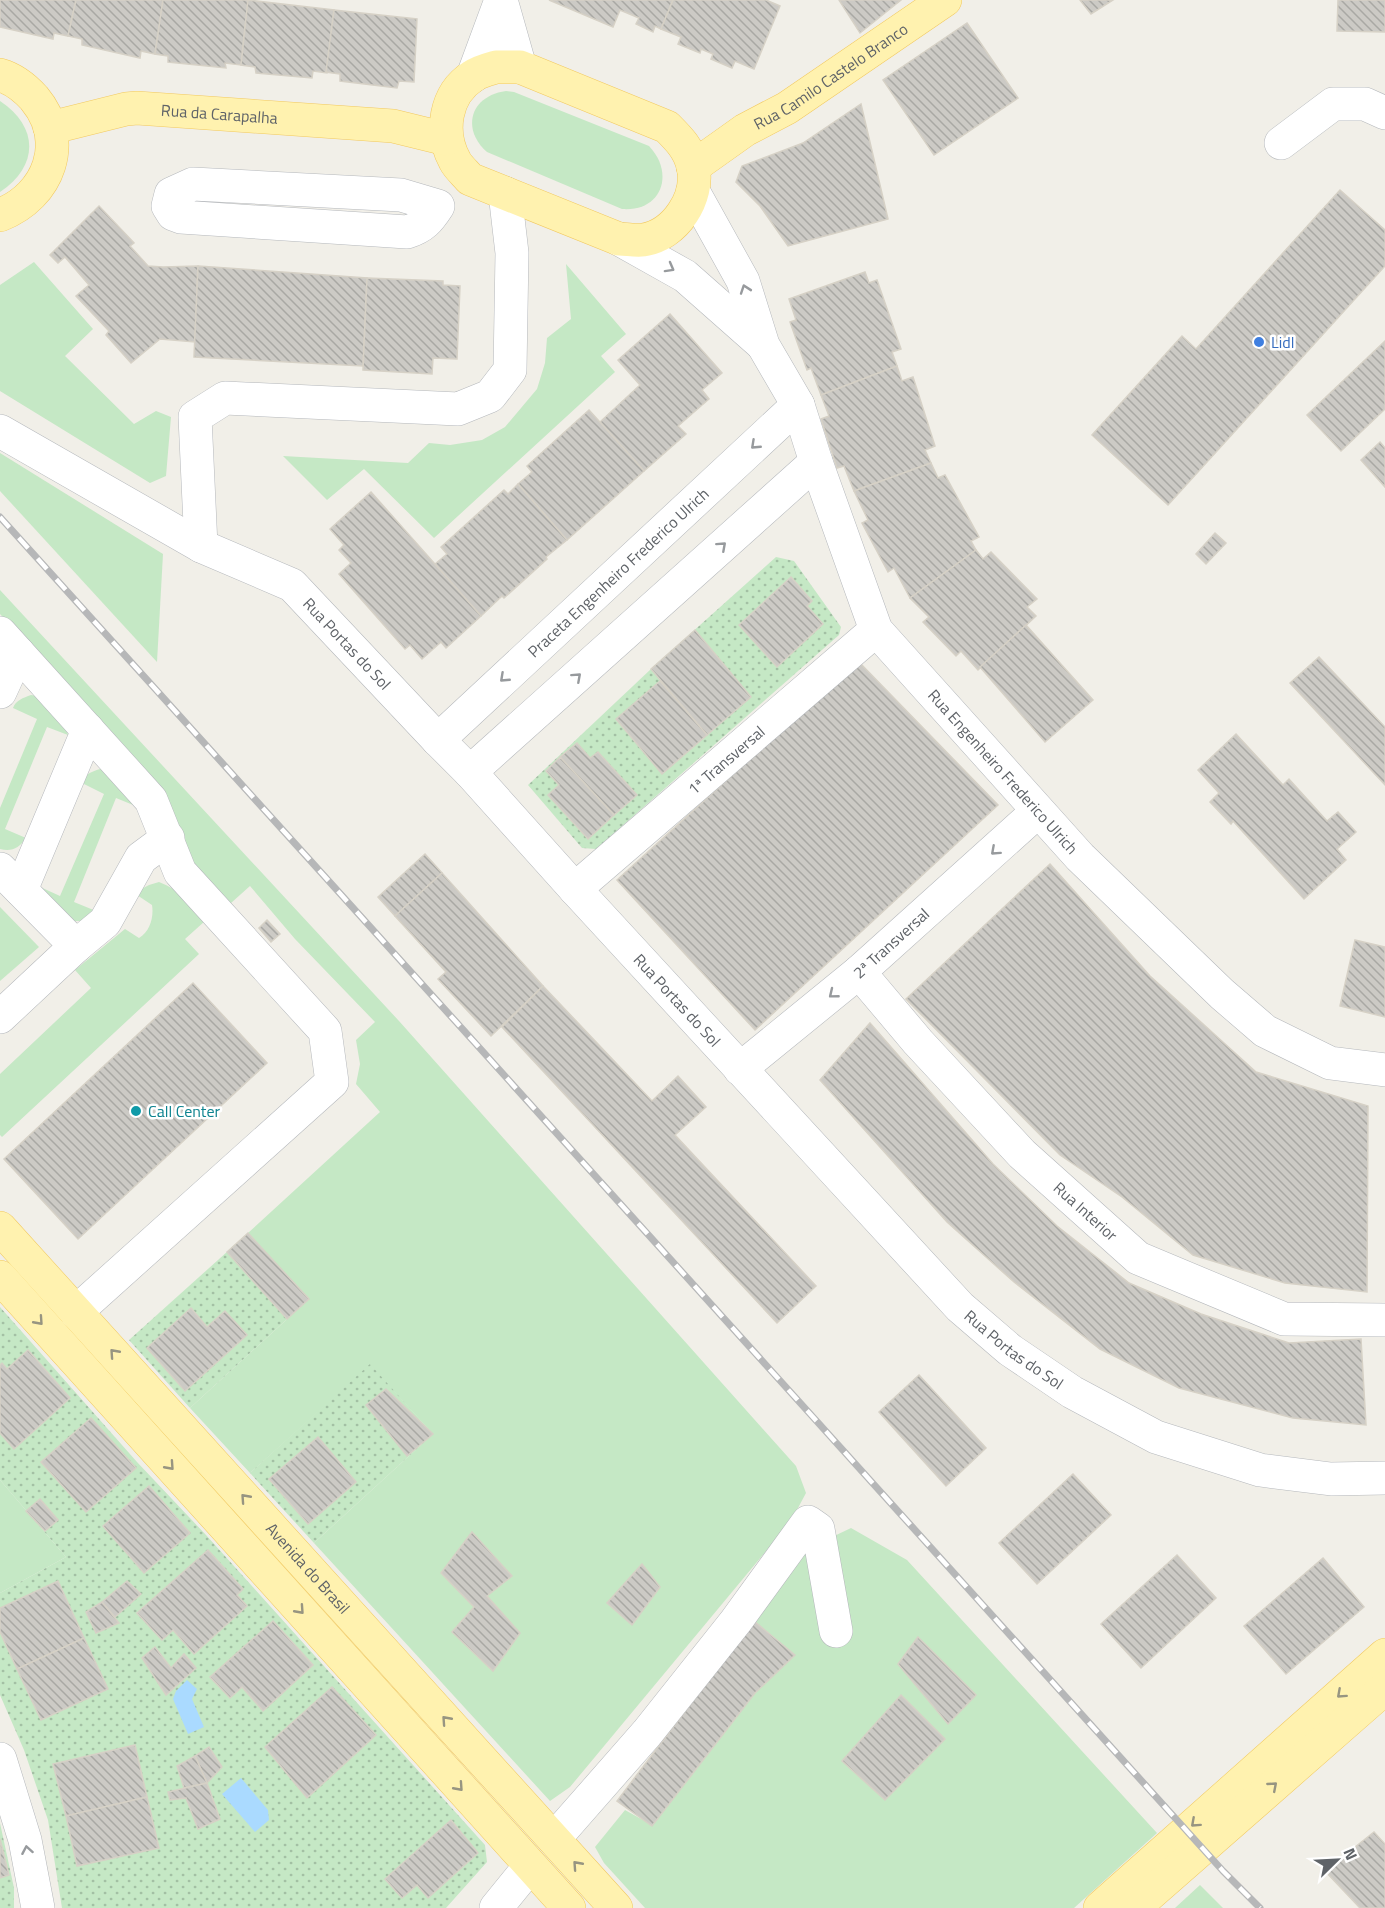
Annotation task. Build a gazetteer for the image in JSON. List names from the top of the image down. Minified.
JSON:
{"streets":{"main road":["Rua Camilo Castelo Branco","Rua da Carapalha","Avenida do Brasil"],"street":["Praceta Engenheiro Frederico Ulrich","Rua Portas do Sol","1ª Transversal","Rua Engenheiro Frederico Ulrich","2ª Transversal","Rua Interior"]},"crossings":[["Rua Camilo Castelo Branco","Rua Engenheiro Frederico Ulrich"],["Praceta Engenheiro Frederico Ulrich","Rua Portas do Sol"],["Praceta Engenheiro Frederico Ulrich","Rua Engenheiro Frederico Ulrich"],["Rua Portas do Sol","1ª Transversal"],["Rua Portas do Sol","2ª Transversal"],["1ª Transversal","Rua Engenheiro Frederico Ulrich"],["Rua Engenheiro Frederico Ulrich","2ª Transversal"],["2ª Transversal","Rua Interior"]],"one_way":["2ª Transversal"],"places":["Lidl","Call Center"],"north":"top right"}
